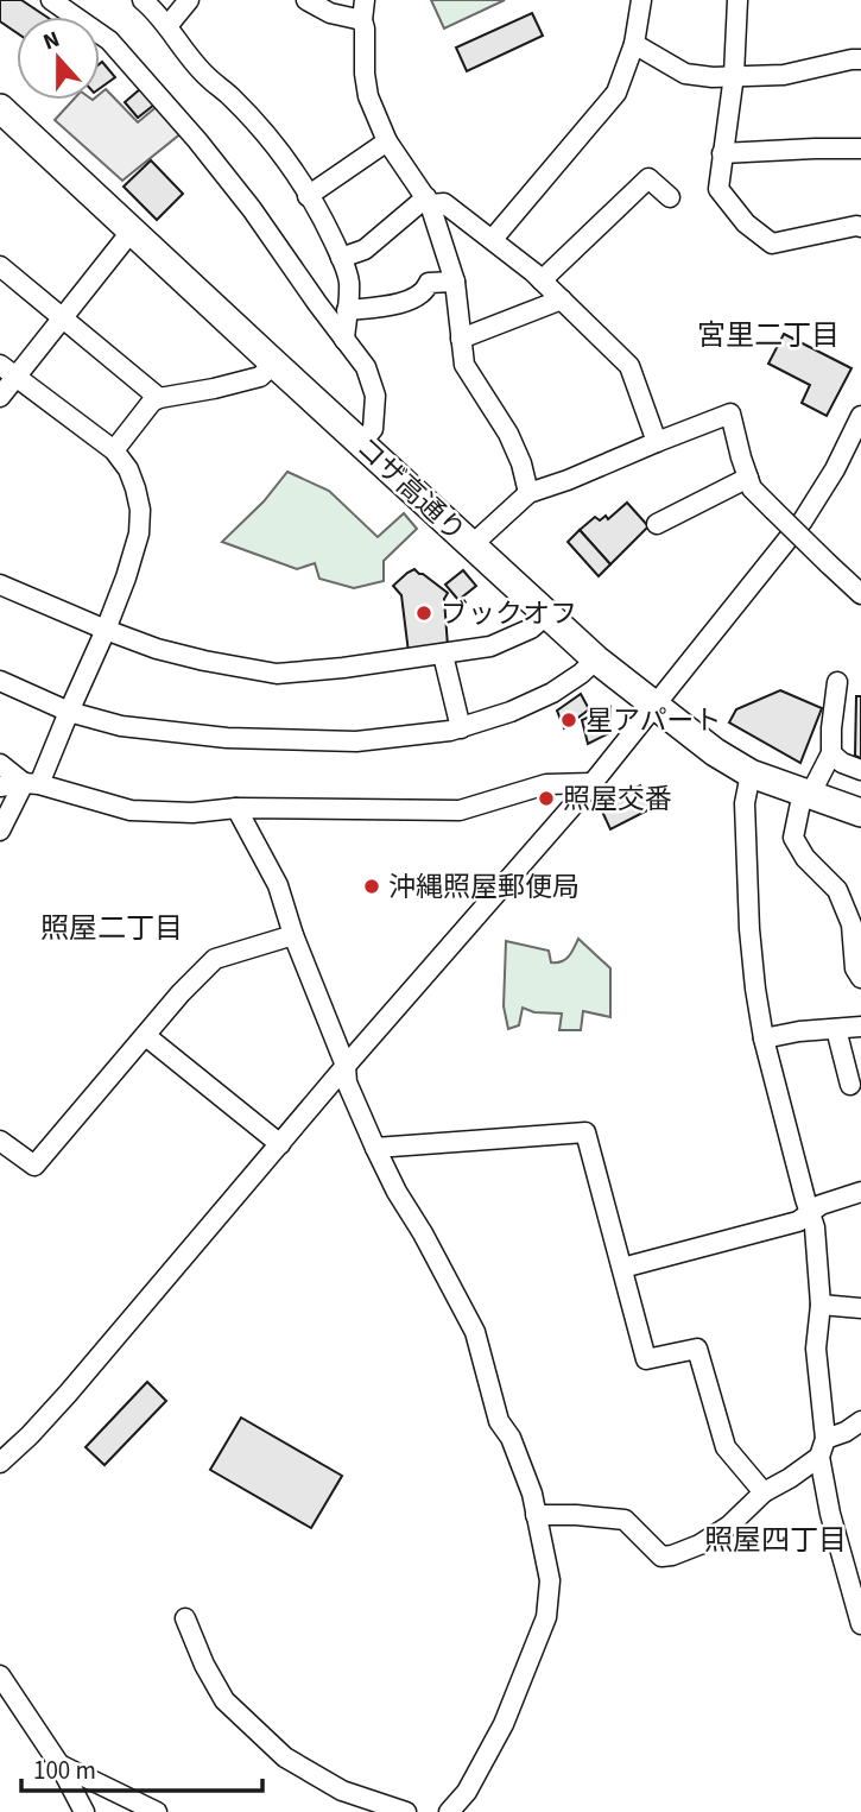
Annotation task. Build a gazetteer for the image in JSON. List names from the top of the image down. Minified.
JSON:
{"streets":{"highway":["コザ高通り"]},"districts":["宮里二丁目","照屋二丁目","照屋四丁目"],"places":["ブックオフ","星アパート","照屋交番","沖縄照屋郵便局"],"scale_bar":"100 m","north":"top"}
